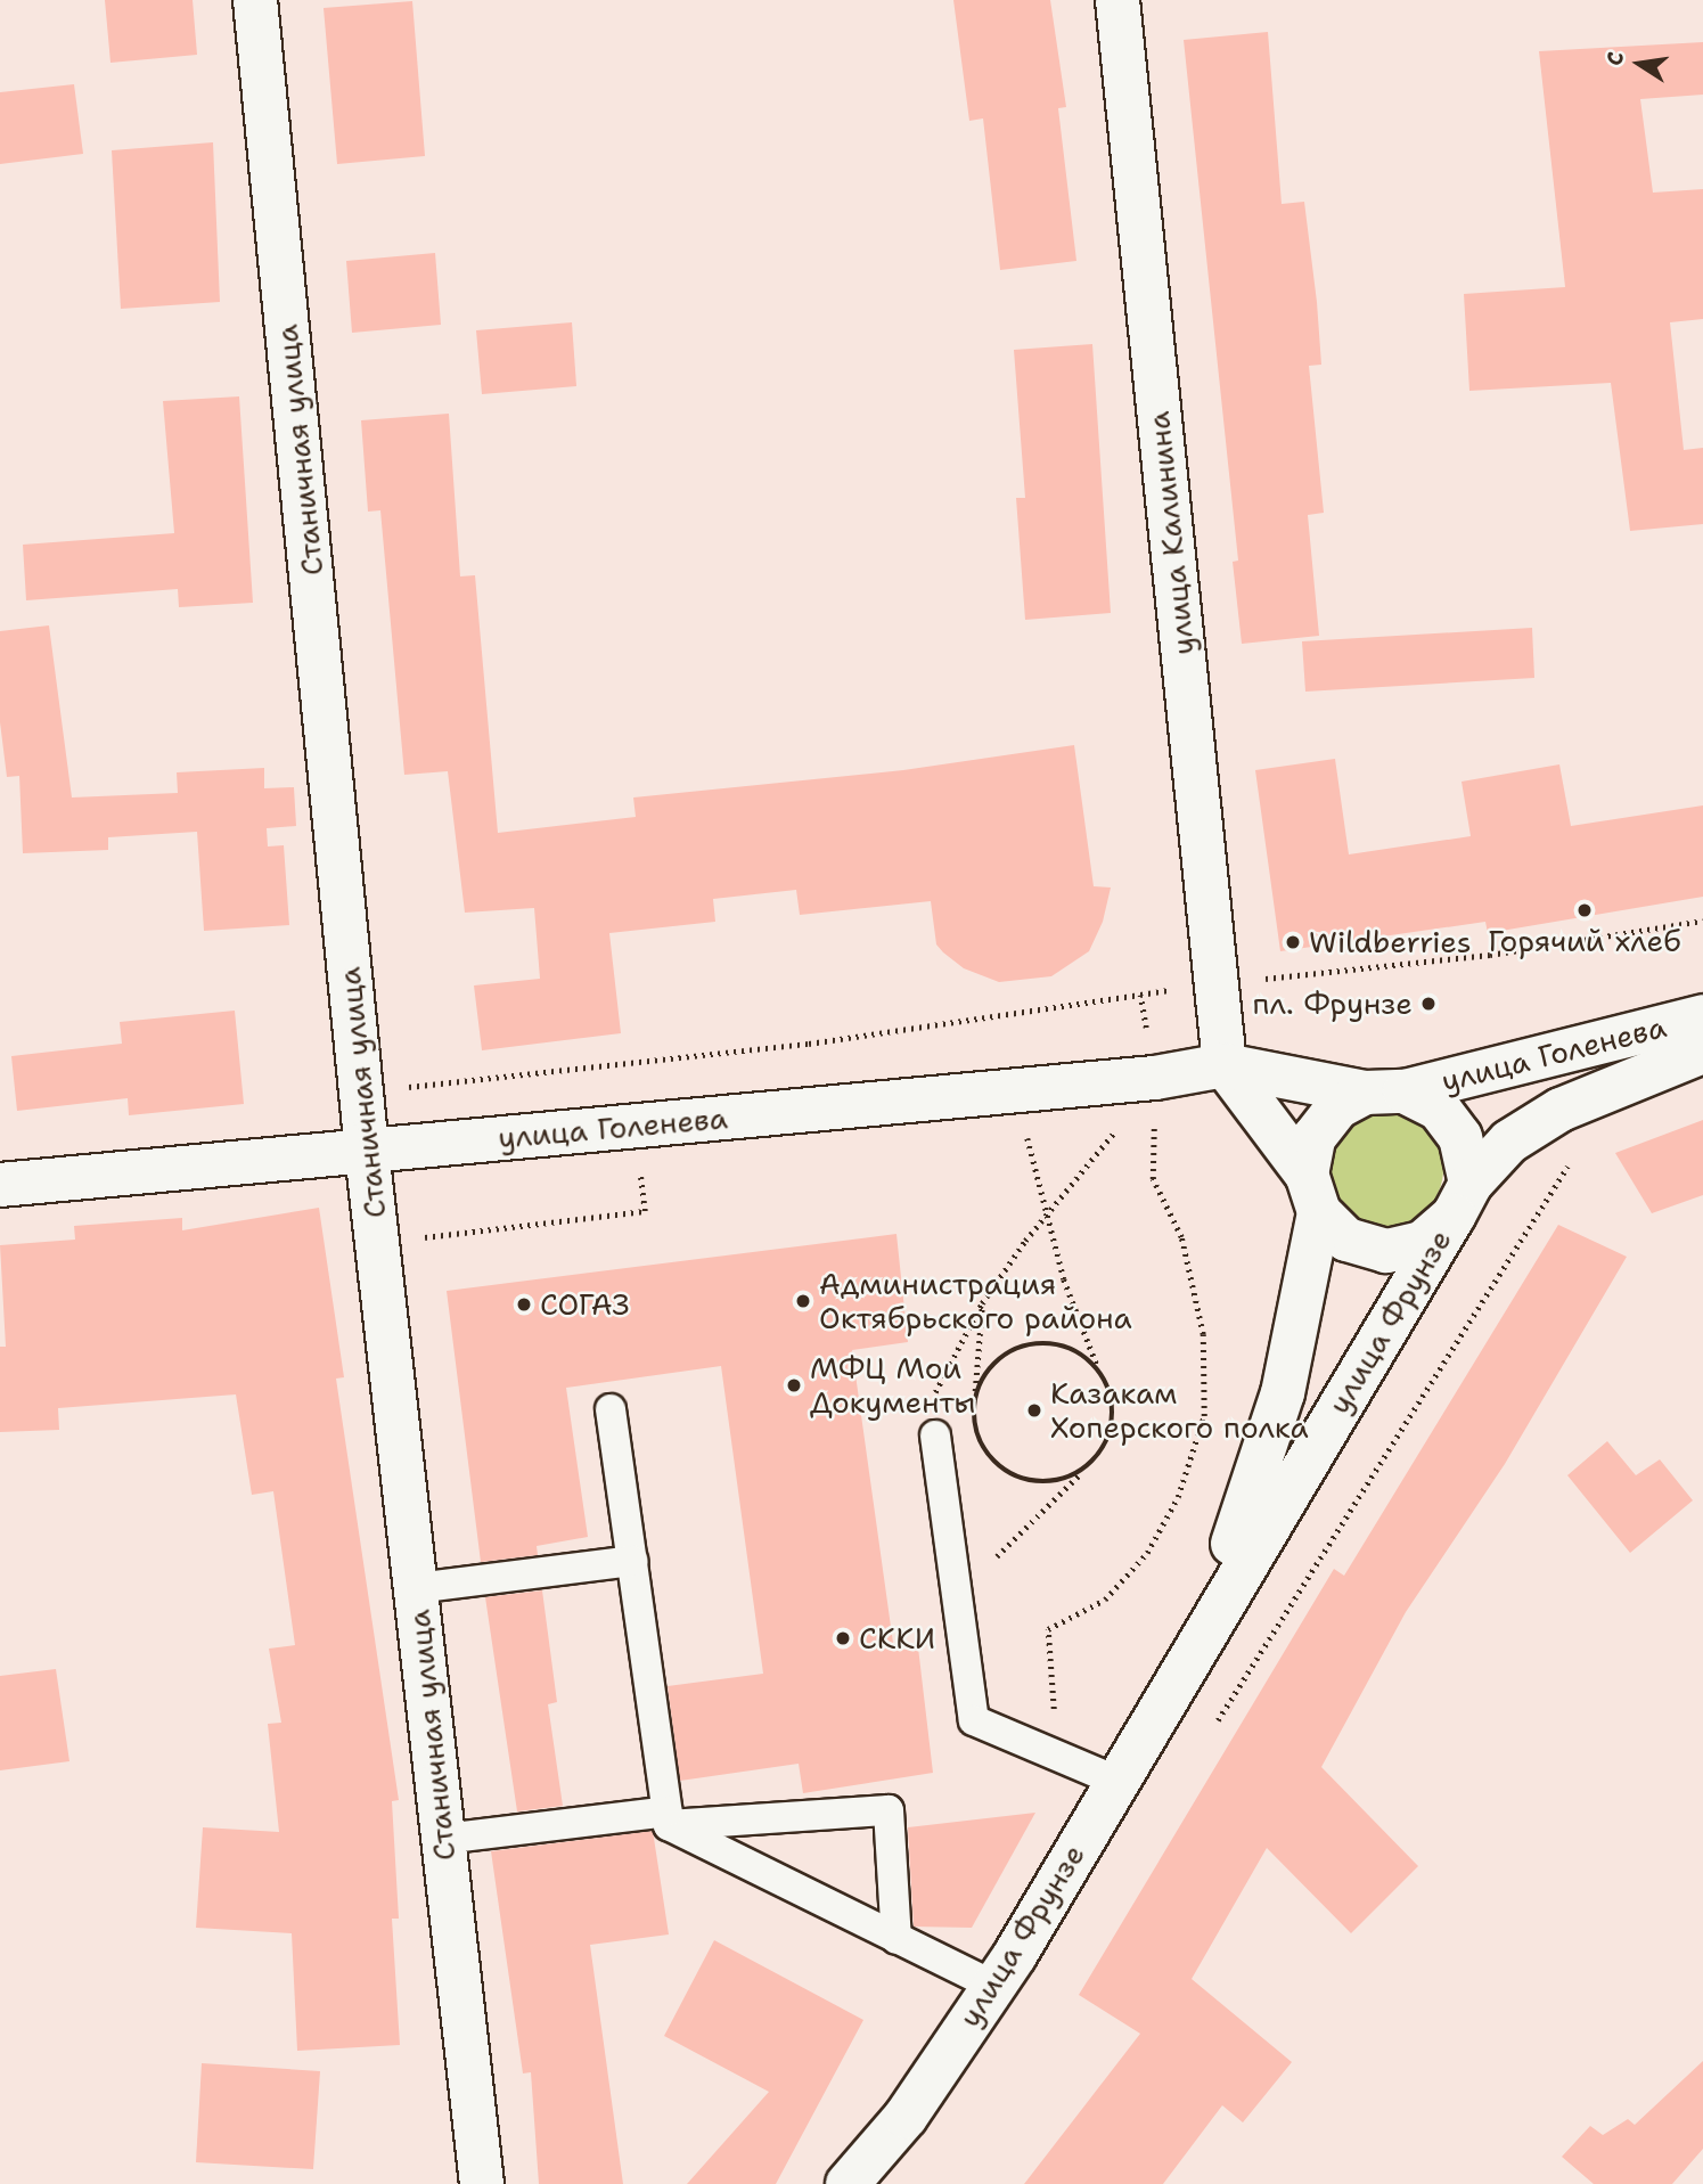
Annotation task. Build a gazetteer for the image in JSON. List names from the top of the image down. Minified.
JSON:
{"streets":{"street":["Станичная улица","улица Калинина","улица Голенева","улица Фрунзе"]},"crossings":[["Станичная улица","улица Голенева"],["улица Калинина","улица Голенева"],["улица Голенева","улица Фрунзе"]],"places":["Горячий хлеб","Wildberries","пл. Фрунзе","Администрация Октябрьского района","СОГАЗ","МФЦ Мои Документы","Казакам Хоперского полка","СККИ"],"north":"left"}
